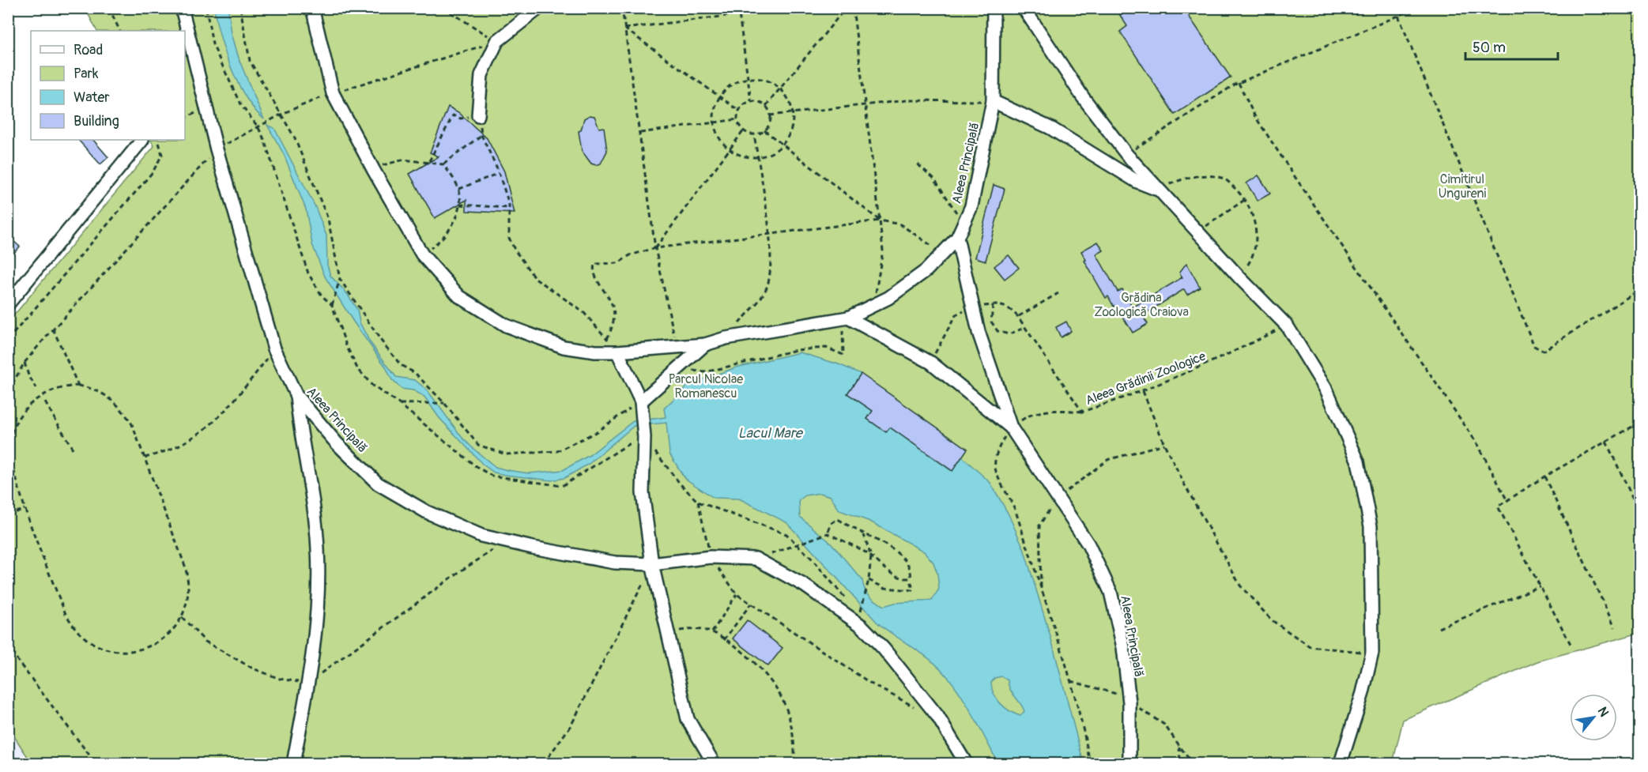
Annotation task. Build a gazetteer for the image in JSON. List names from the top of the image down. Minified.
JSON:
{"streets":{"street":["Aleea Principală"],"path":["Aleea Grădinii Zoologice"]},"crossings":[["Aleea Principală","Aleea Grădinii Zoologice"]],"water":["Lacul Mare"],"parks":["Cimitirul Ungureni","Grădina Zoologică Craiova","Parcul Nicolae Romanescu"],"legend":["Road","Park","Water","Building"],"scale_bar":"50 m","north":"top right"}
